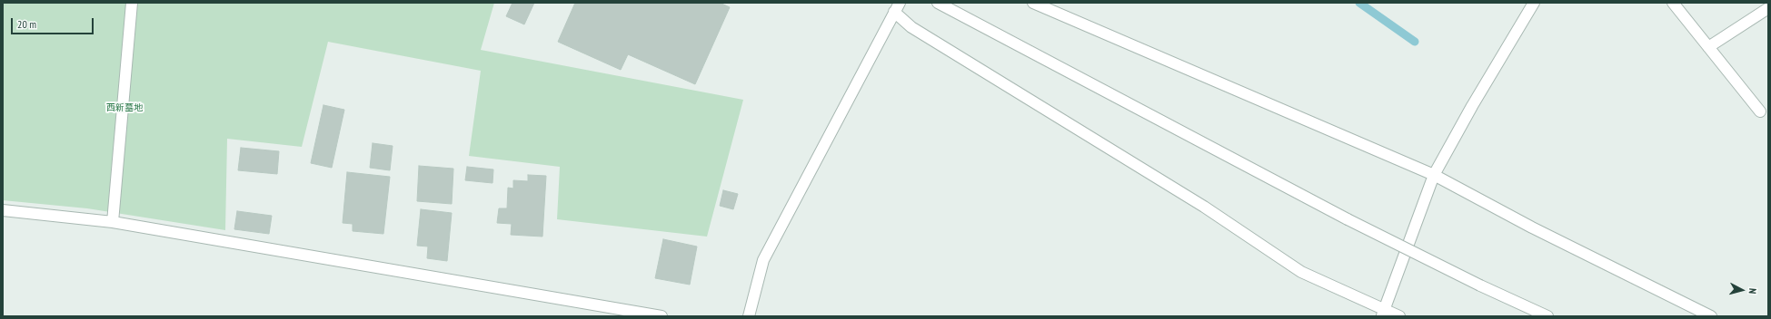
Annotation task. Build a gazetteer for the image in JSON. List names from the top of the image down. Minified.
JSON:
{"parks":["西新墓地"],"scale_bar":"20 m","north":"right"}
